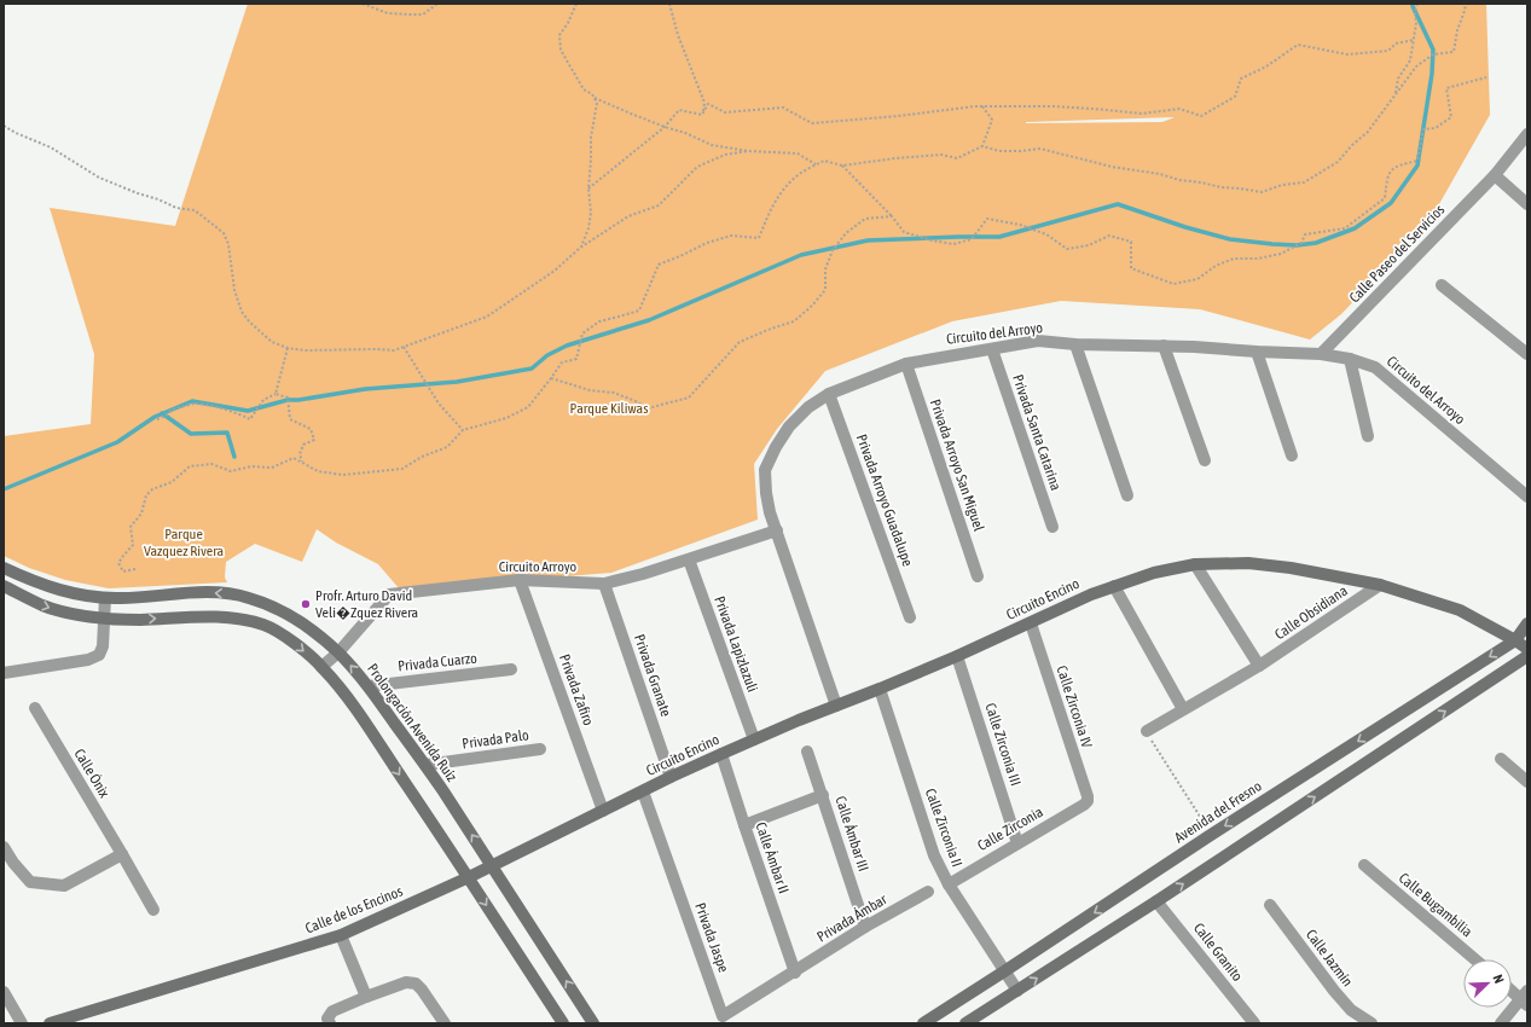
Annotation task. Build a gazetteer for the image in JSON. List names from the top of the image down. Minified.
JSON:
{"streets":{"street":["Calle Paseo del Servicios","Circuito del Arroyo","Privada Santa Catarina","Privada Arroyo San Miguel","Privada Arroyo Guadalupe","Circuito Arroyo","Circuito Encino","Calle Obsidiana","Privada Lapizlazuli","Privada Cuarzo","Privada Granate","Privada Zafiro","Calle Zirconia IV","Prolongación Avenida Ruíz","Privada Palo","Calle Zirconia III","Calle Ónix","Avenida del Fresno","Calle Zirconia II","Calle Zirconia","Calle Ámbar III","Calle Ámbar II","Calle Bugambilia","Calle de los Encinos","Privada Ámbar","Privada Jaspe","Calle Granito","Calle Jazmín"]},"crossings":[["Calle Paseo del Servicios","Circuito del Arroyo"],["Circuito del Arroyo","Privada Santa Catarina"],["Circuito del Arroyo","Privada Arroyo San Miguel"],["Circuito del Arroyo","Privada Arroyo Guadalupe"],["Circuito del Arroyo","Circuito Arroyo"],["Circuito del Arroyo","Circuito Encino"],["Circuito Arroyo","Privada Lapizlazuli"],["Circuito Arroyo","Privada Granate"],["Circuito Arroyo","Privada Zafiro"],["Circuito Arroyo","Prolongación Avenida Ruíz"],["Circuito Encino","Calle Obsidiana"],["Circuito Encino","Privada Lapizlazuli"],["Circuito Encino","Privada Granate"],["Circuito Encino","Privada Zafiro"],["Circuito Encino","Calle Zirconia IV"],["Circuito Encino","Calle Zirconia III"],["Circuito Encino","Avenida del Fresno"],["Circuito Encino","Calle Zirconia II"],["Circuito Encino","Calle Ámbar II"],["Circuito Encino","Calle de los Encinos"],["Circuito Encino","Privada Jaspe"],["Privada Cuarzo","Prolongación Avenida Ruíz"],["Privada Zafiro","Calle de los Encinos"],["Calle Zirconia IV","Calle Zirconia"],["Prolongación Avenida Ruíz","Privada Palo"],["Prolongación Avenida Ruíz","Calle de los Encinos"],["Calle Zirconia III","Calle Zirconia"],["Avenida del Fresno","Calle Zirconia II"],["Calle Zirconia II","Calle Zirconia"],["Calle Ámbar III","Privada Ámbar"],["Calle Ámbar II","Privada Ámbar"],["Calle Ámbar II","Privada Jaspe"],["Privada Ámbar","Privada Jaspe"]],"parks":["Parque Kiliwas","Parque Vazquez Rivera"],"places":["Profr. Arturo David Veli�Zquez Rivera"],"north":"top right"}
